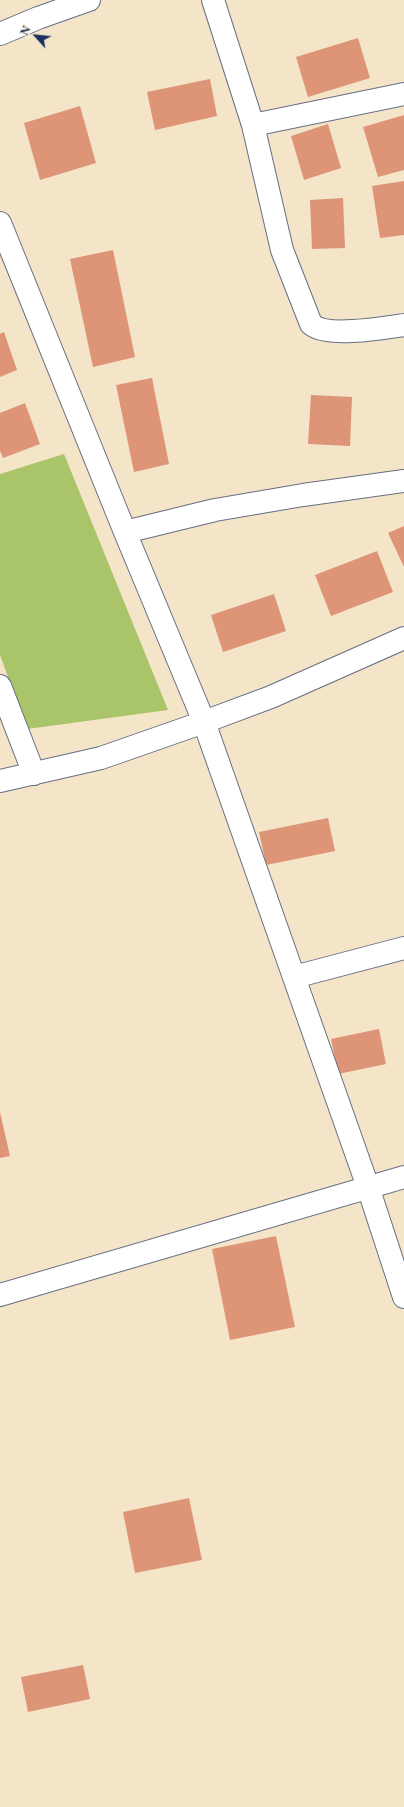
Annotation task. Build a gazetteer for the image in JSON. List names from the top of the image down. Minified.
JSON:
{"north":"top left"}
